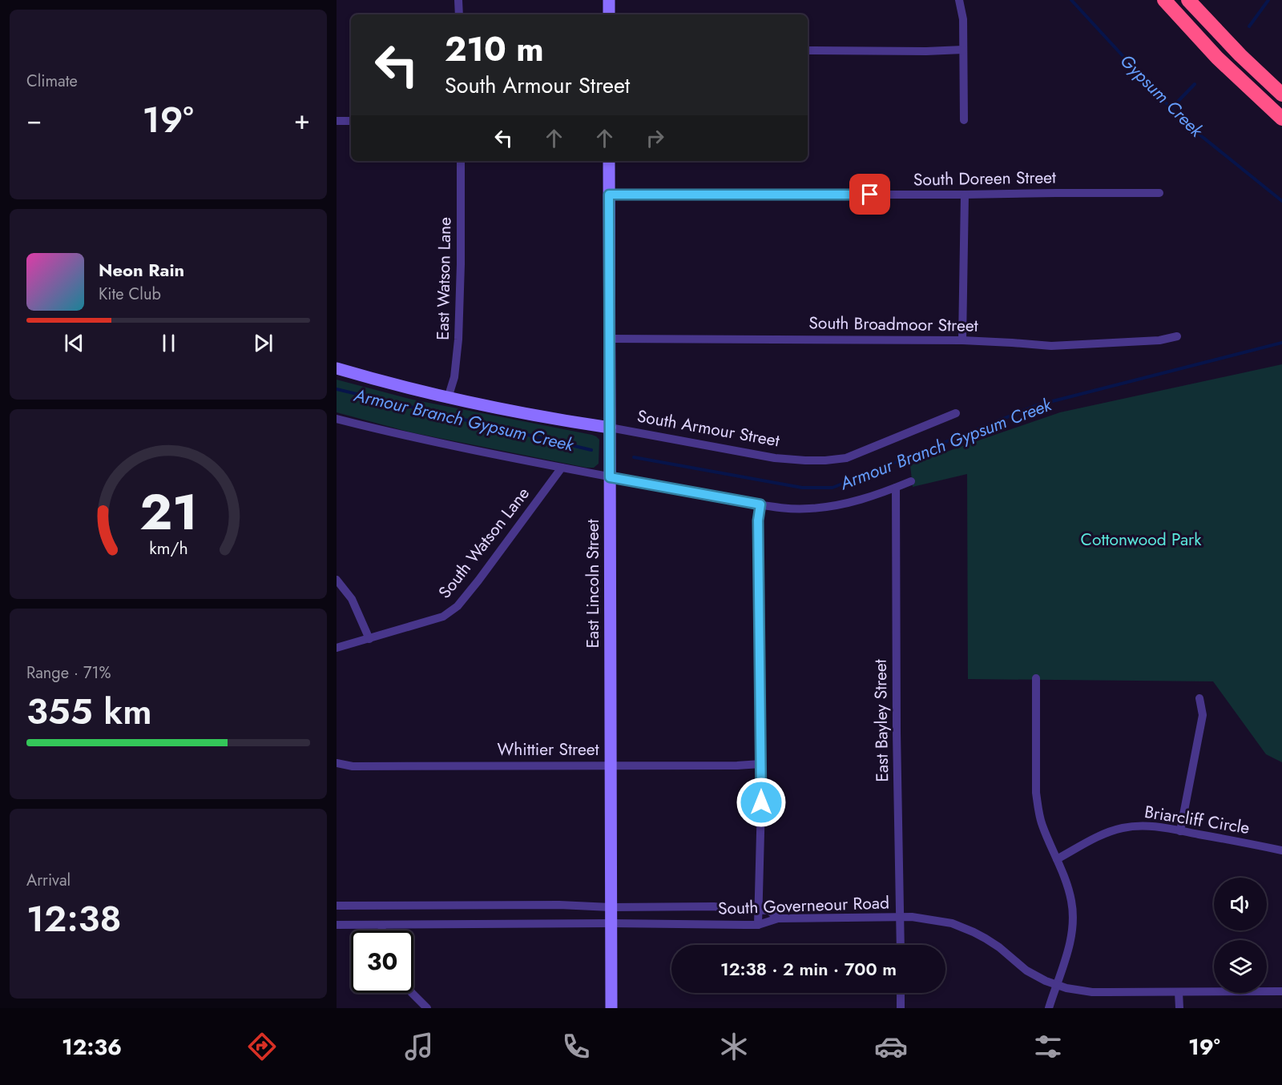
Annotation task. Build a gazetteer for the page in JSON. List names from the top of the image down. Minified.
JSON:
{"streets":{"street":["South Doreen Street","East Watson Lane","South Broadmoor Street","South Armour Street","South Watson Lane","East Lincoln Street","East Bayley Street","Whittier Street","Briarcliff Circle","South Governeour Road"]},"crossings":[["South Doreen Street","East Lincoln Street"],["East Watson Lane","South Armour Street"],["South Broadmoor Street","East Lincoln Street"],["South Armour Street","East Lincoln Street"],["East Lincoln Street","Whittier Street"],["East Lincoln Street","South Governeour Road"],["East Bayley Street","South Governeour Road"]],"water":["Gypsum Creek","Armour Branch Gypsum Creek"],"parks":["Cottonwood Park"],"page":{"tile":["Climate",["Range · 71%","355 km"],["Arrival","12:38"]],"turn":["210 m","South Armour Street"],"heat":["−","19°","+"],"song":["Neon Rain","Kite Club"],"limit":"30","trip":"12:38 · 2 min · 700 m","tabs":["12:36","19°"],"gauge":["21","km/h"]}}
